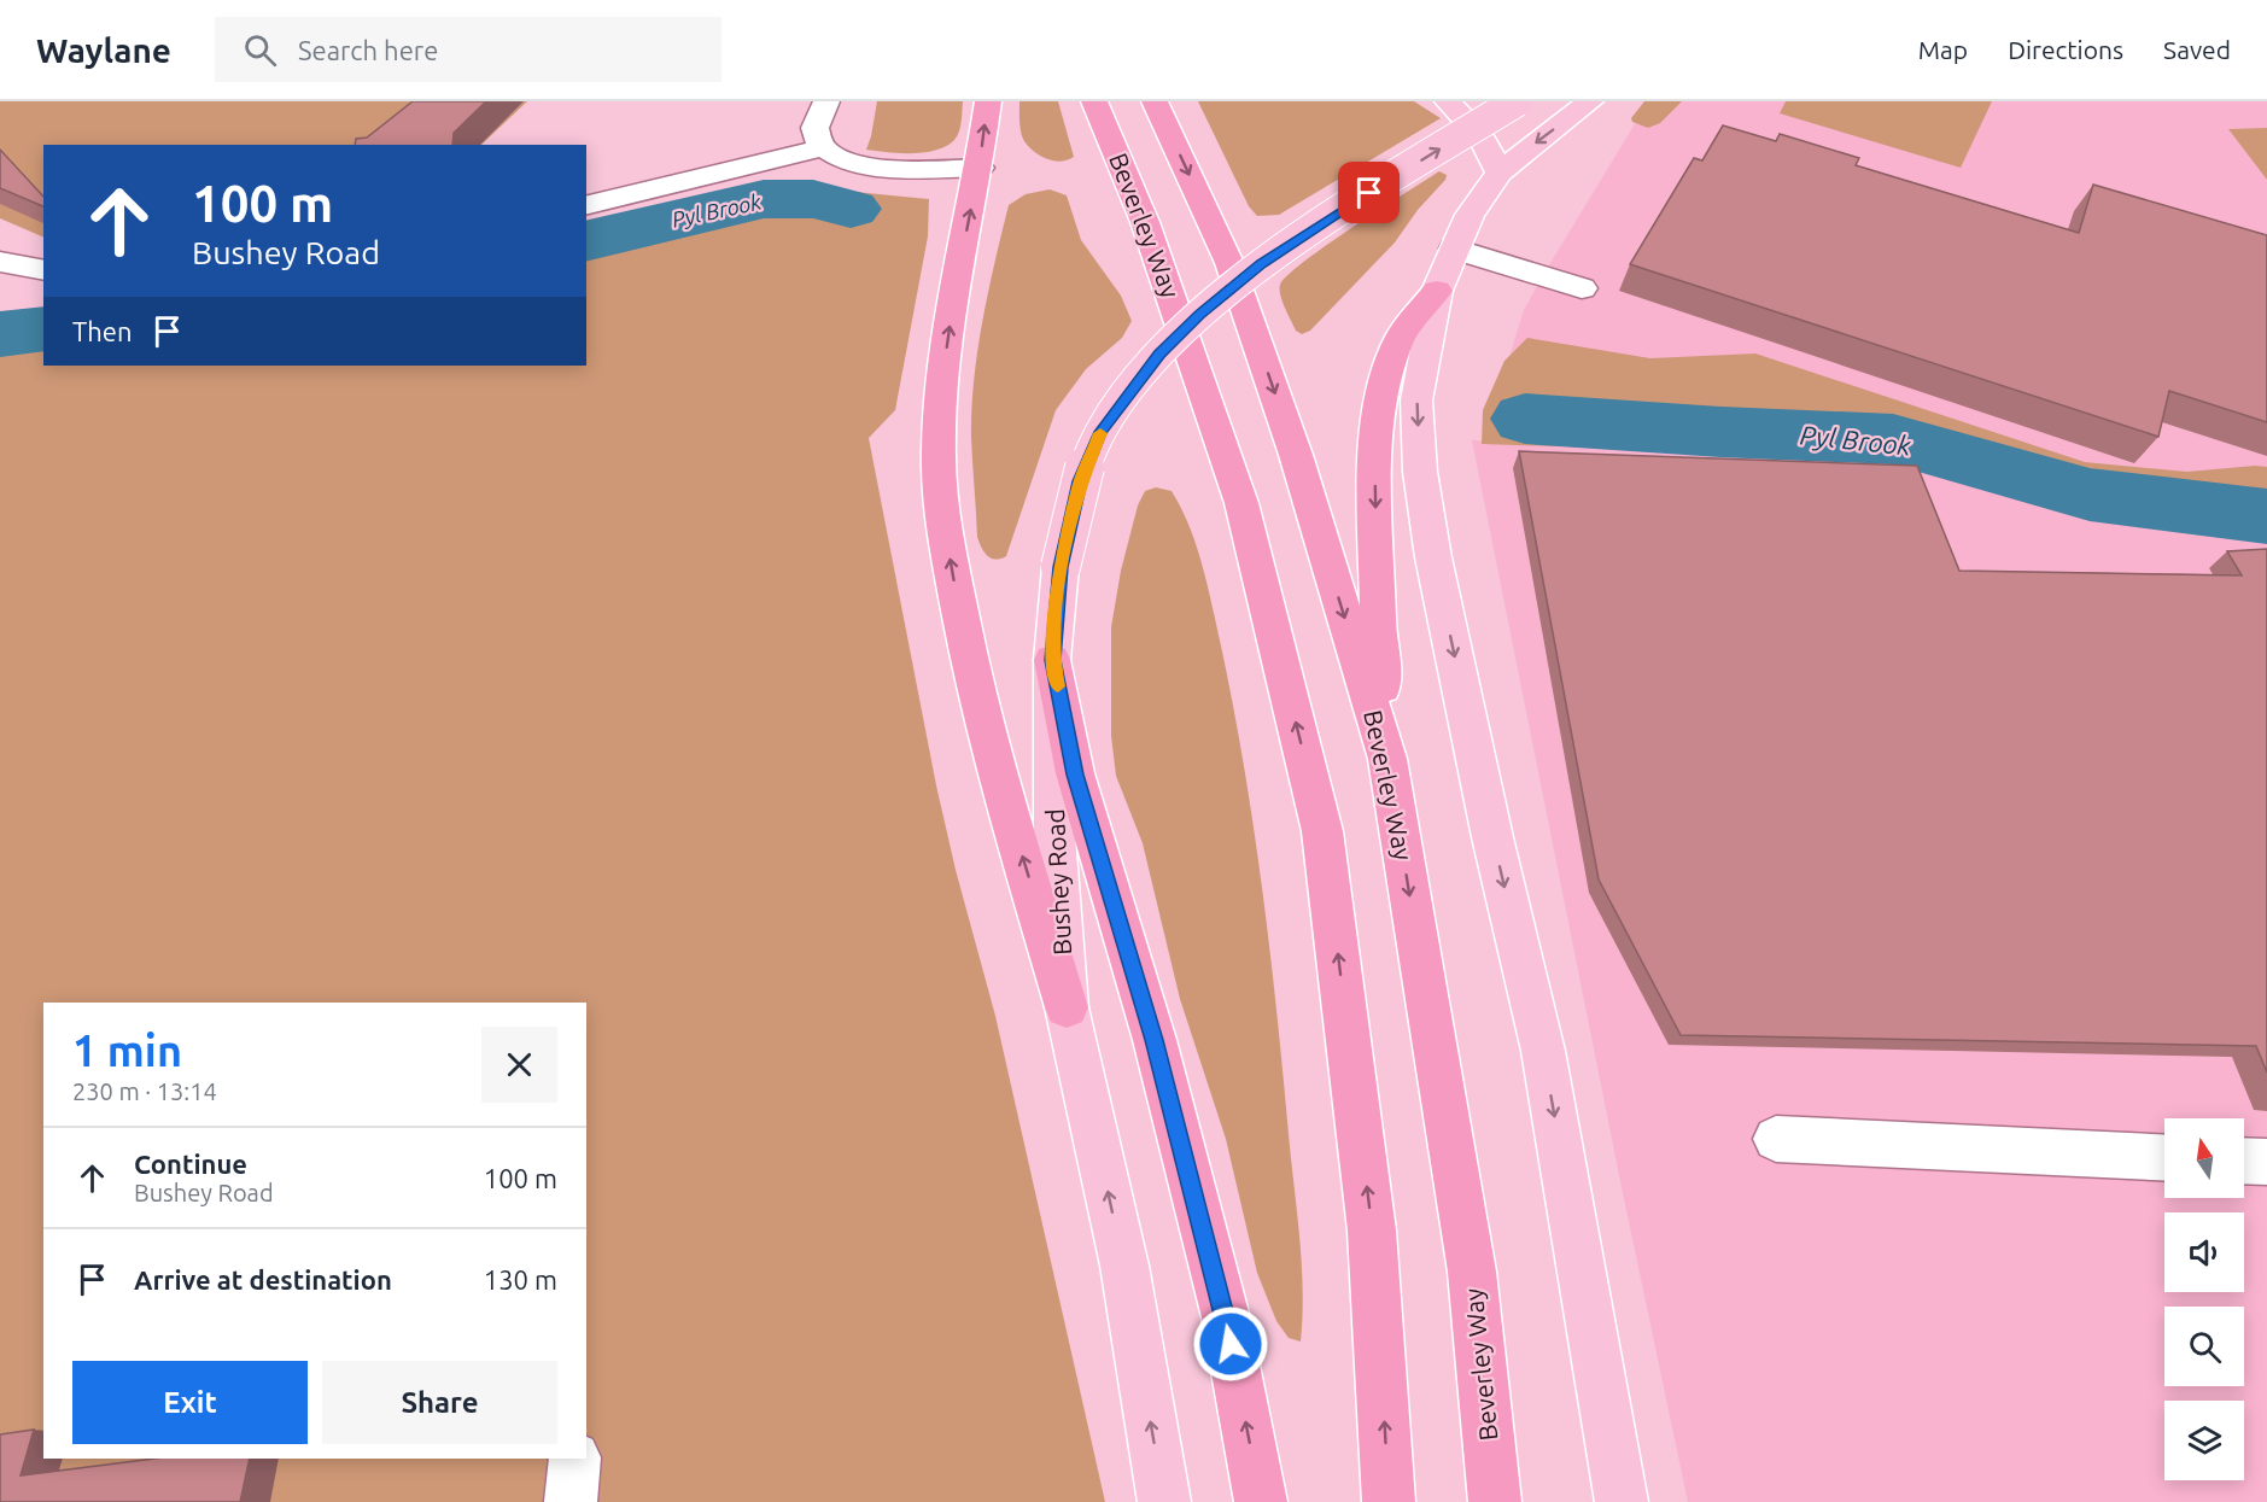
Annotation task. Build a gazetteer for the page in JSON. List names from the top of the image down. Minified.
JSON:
{"streets":{"highway":["Beverley Way"],"main road":["Bushey Road"]},"one_way":["Bushey Road"],"water":["Pyl Brook"],"north":"top","page":{"header":"Waylane","search":"Search here","nav":["Map","Directions","Saved"],"turn":["100 m","Bushey Road"],"then":"Then","heading":["1 min","230 m · 13:14"],"list":[{"name":"Continue","note":"Bushey Road","value":"100 m"},{"name":"Arrive at destination","value":"130 m"}],"buttons":["Exit","Share"]}}
